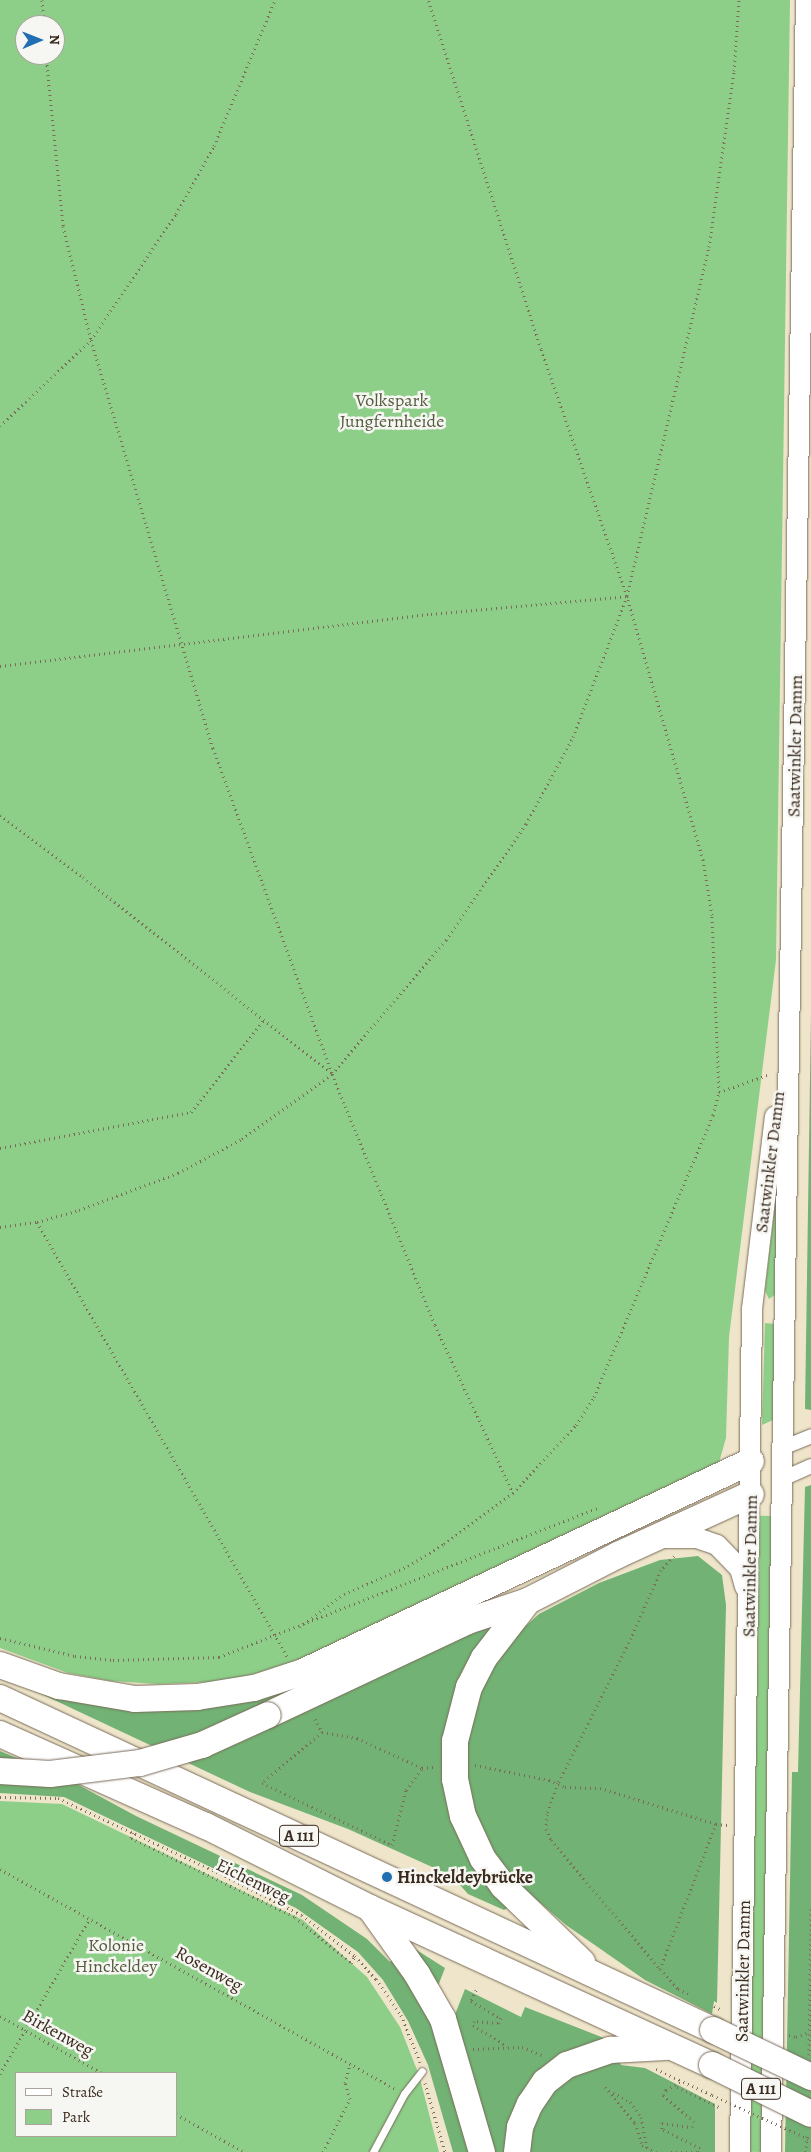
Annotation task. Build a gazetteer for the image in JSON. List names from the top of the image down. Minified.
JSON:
{"streets":{"highway":["A 111"],"main road":["Saatwinkler Damm"],"path":["Eichenweg","Rosenweg","Birkenweg"]},"parks":["Volkspark Jungfernheide","Kolonie Hinckeldey"],"places":["Hinckeldeybrücke"],"legend":["Straße","Park"],"north":"right"}
